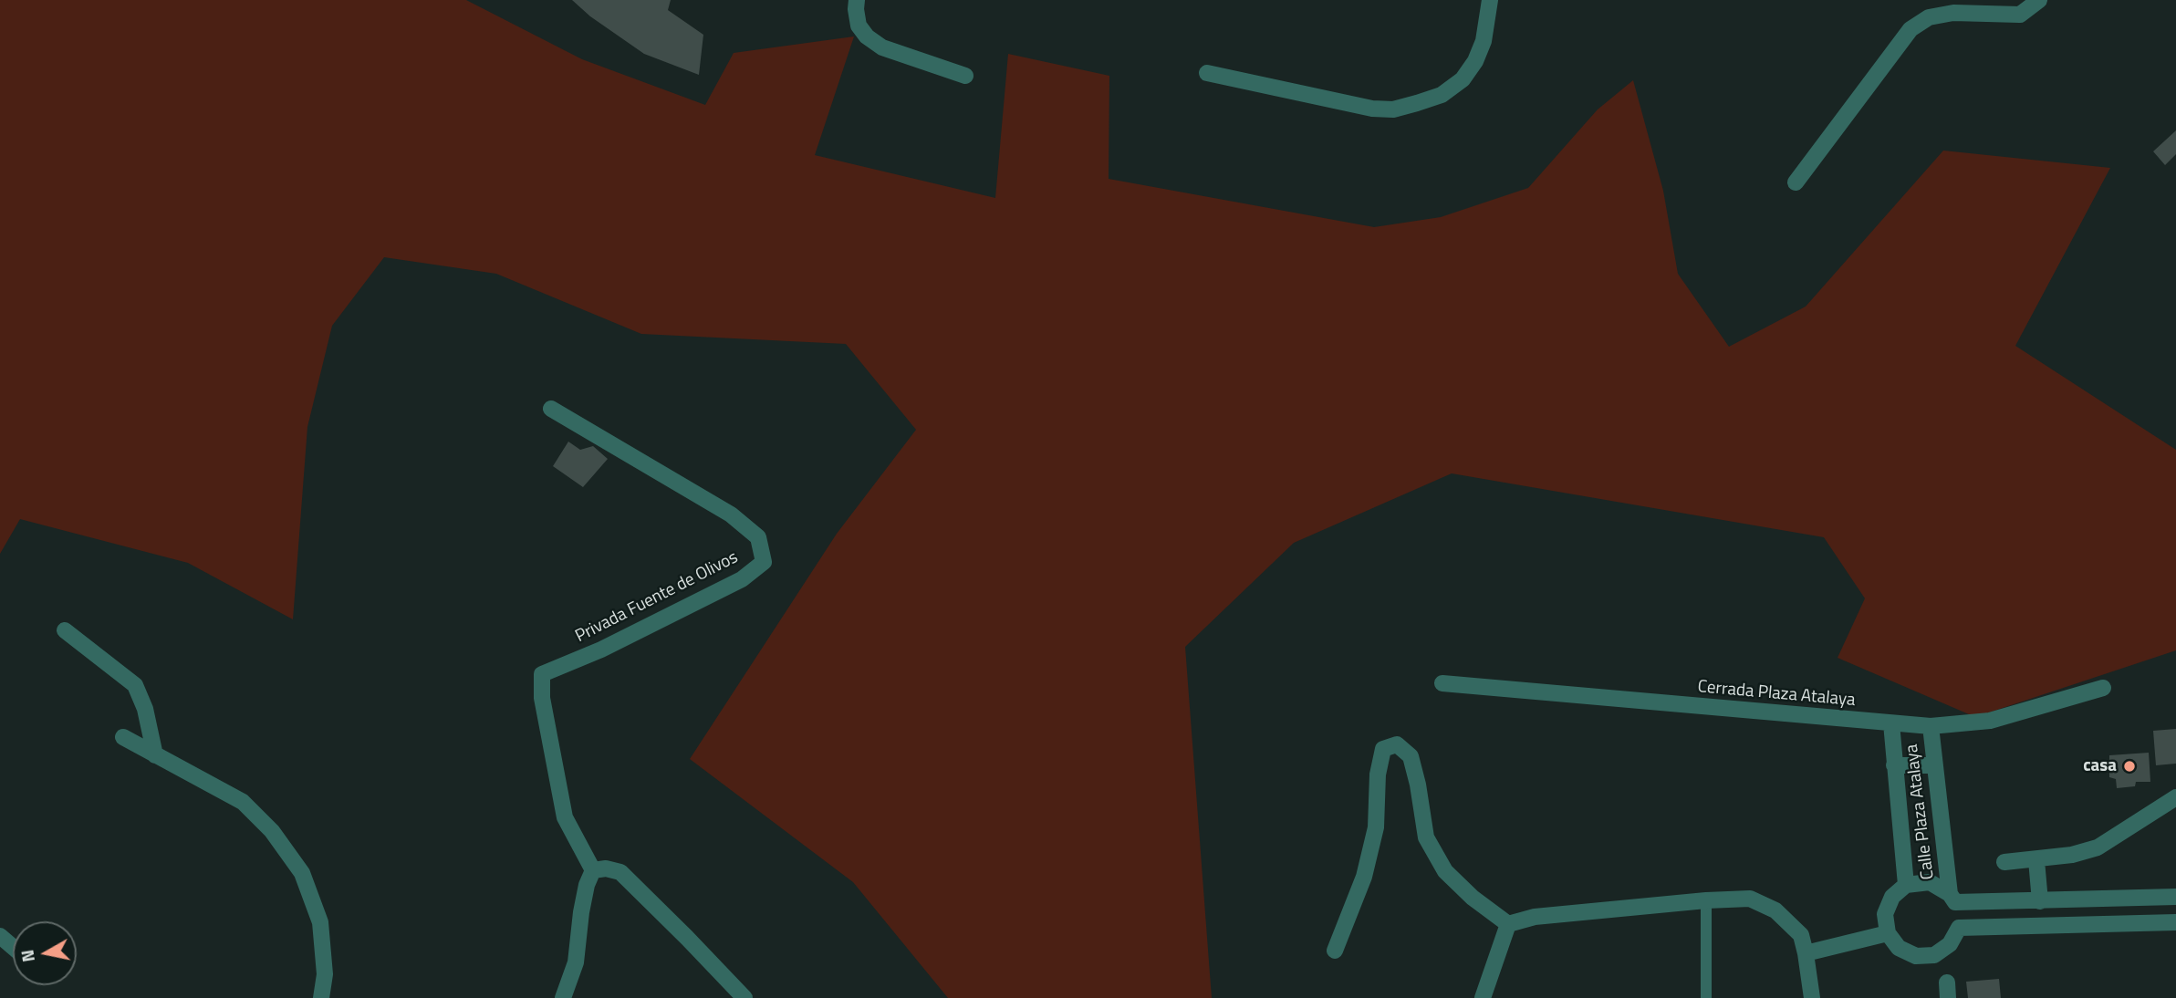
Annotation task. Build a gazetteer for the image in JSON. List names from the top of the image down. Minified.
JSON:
{"streets":{"street":["Privada Fuente de Olivos","Cerrada Plaza Atalaya","Calle Plaza Atalaya"]},"crossings":[["Cerrada Plaza Atalaya","Calle Plaza Atalaya"]],"places":["casa"],"north":"left"}
